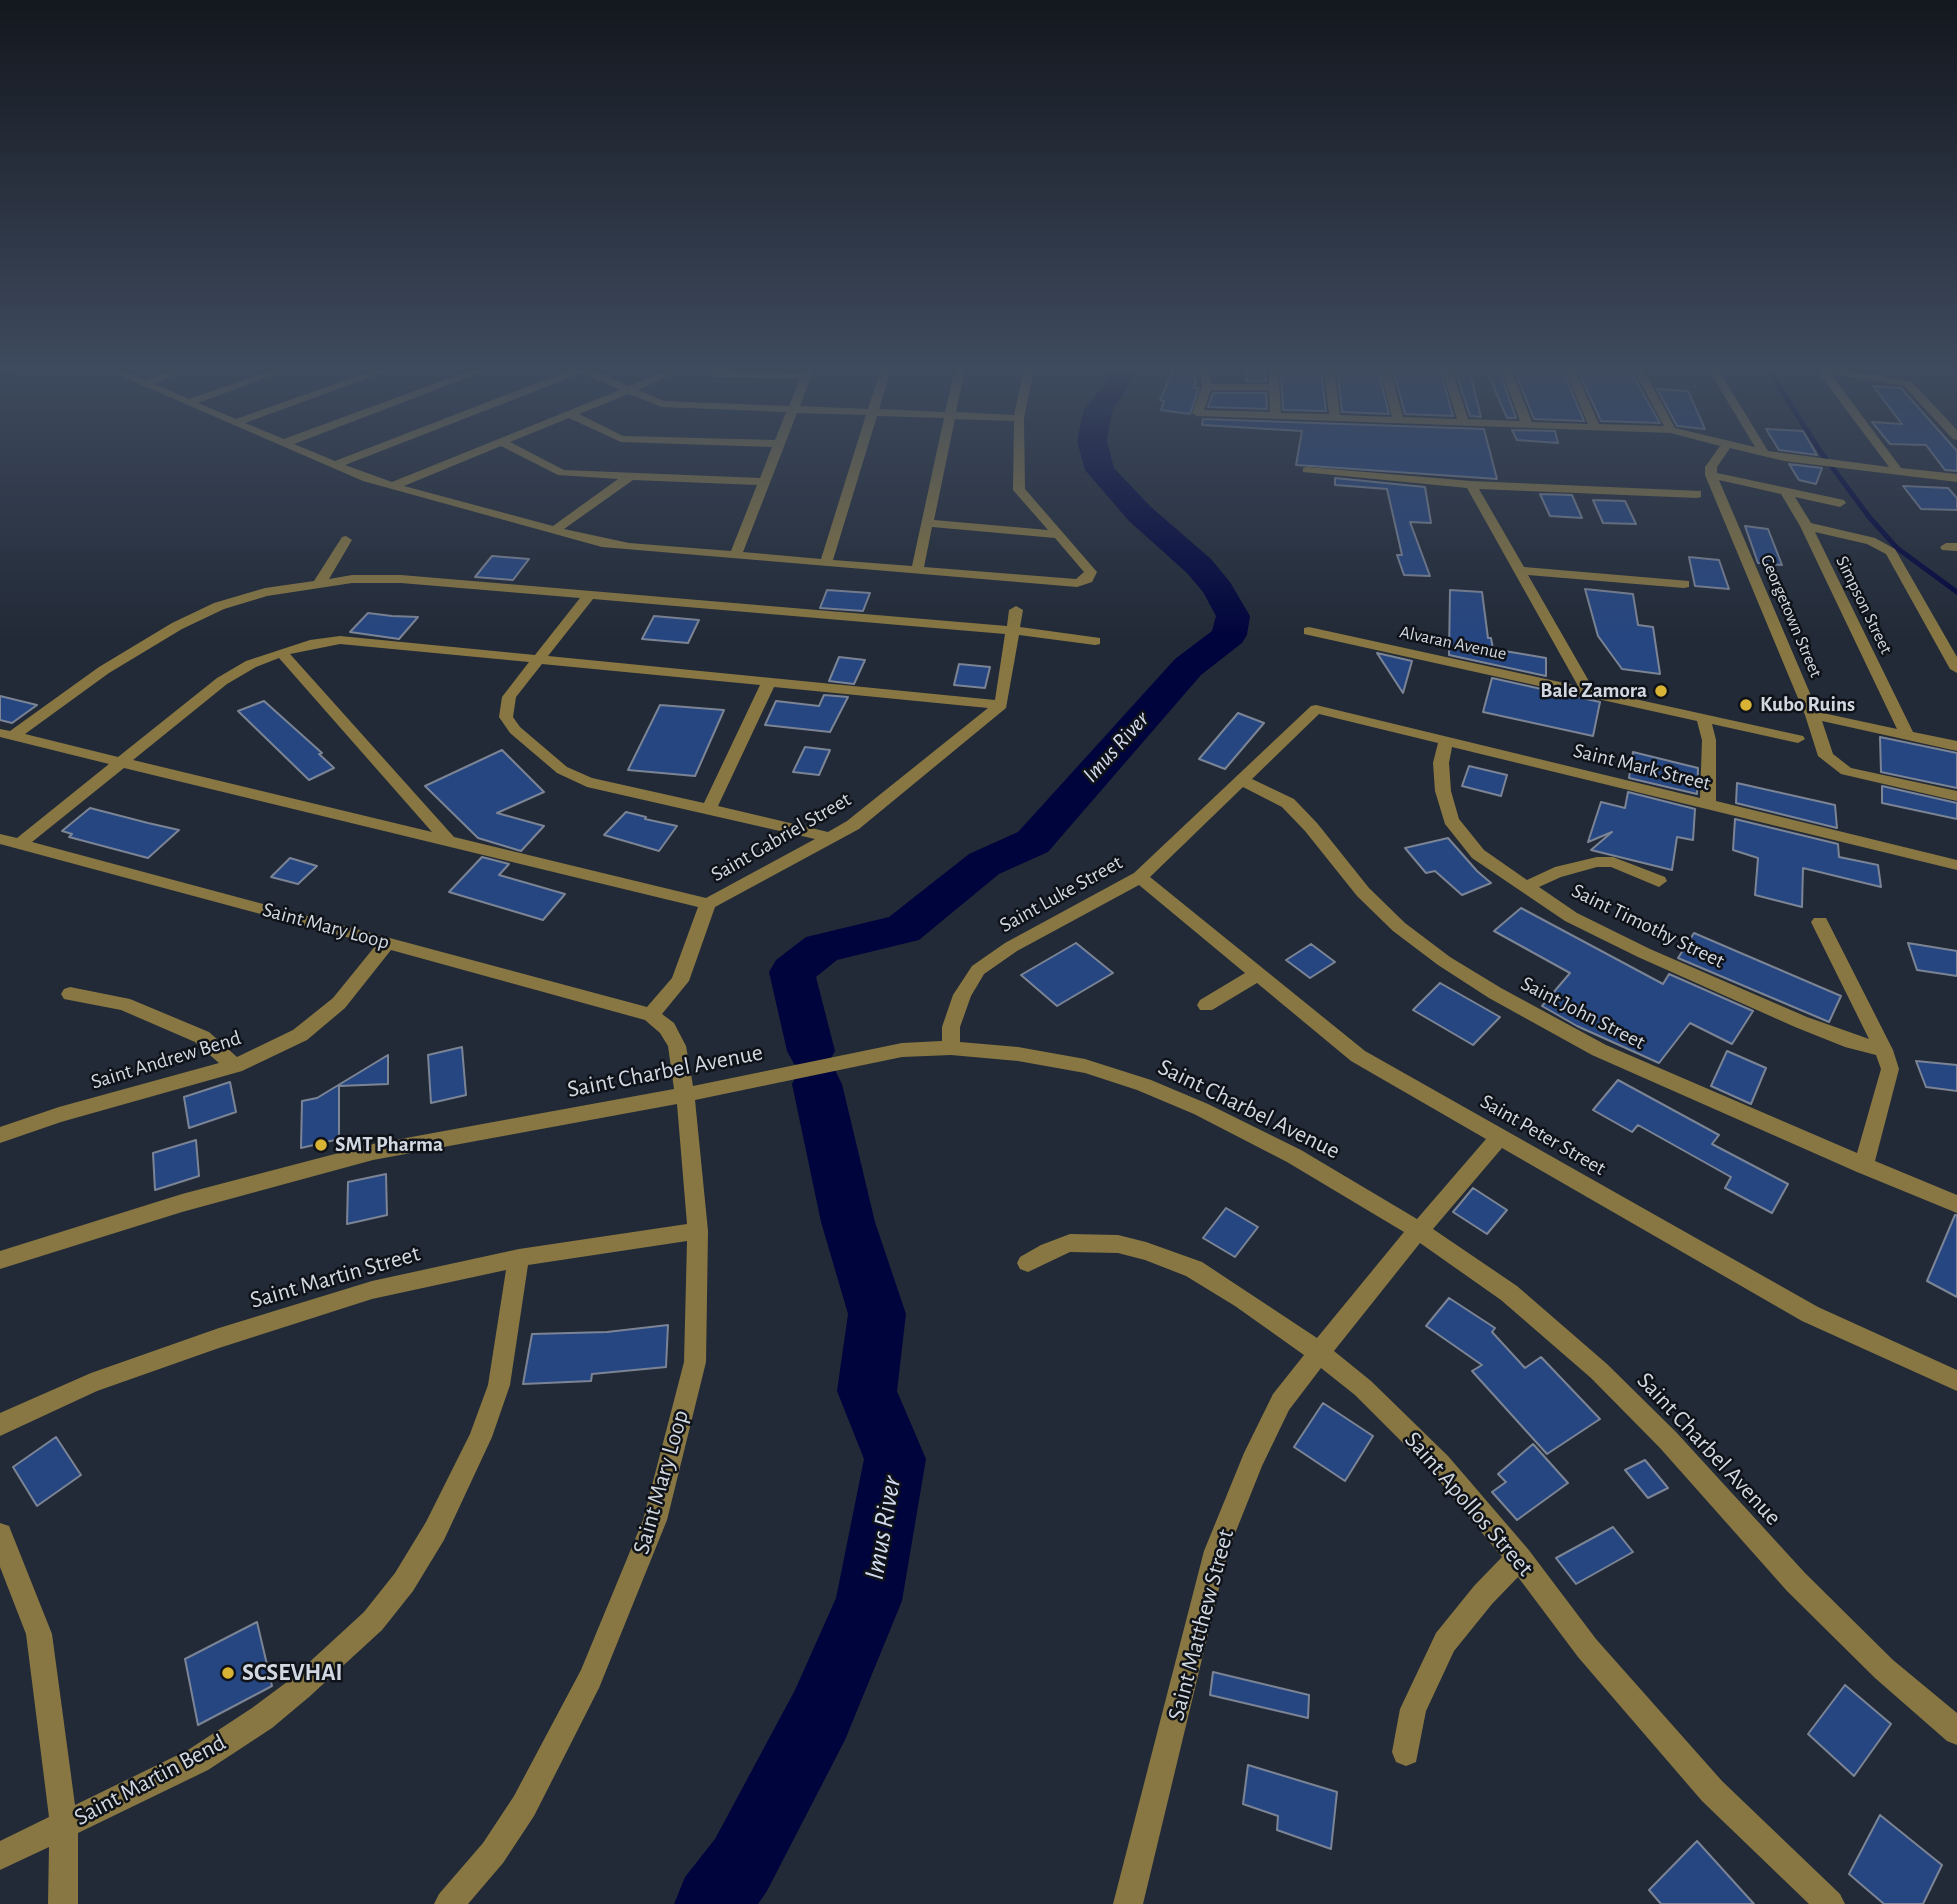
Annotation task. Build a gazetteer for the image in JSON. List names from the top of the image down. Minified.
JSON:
{"streets":{"street":["Simpson Street","Georgetown Street","Alvaran Avenue","Saint Mark Street","Saint Gabriel Street","Saint Luke Street","Saint Mary Loop","Saint Timothy Street","Saint John Street","Saint Andrew Bend","Saint Charbel Avenue","Saint Peter Street","Saint Martin Street","Saint Apollos Street","Saint Matthew Street","Saint Martin Bend"]},"crossings":[["Saint Mark Street","Saint Luke Street"],["Saint Mark Street","Saint Timothy Street"],["Saint Gabriel Street","Saint Mary Loop"],["Saint Luke Street","Saint John Street"],["Saint Luke Street","Saint Charbel Avenue"],["Saint Luke Street","Saint Peter Street"],["Saint Mary Loop","Saint Andrew Bend"],["Saint Mary Loop","Saint Charbel Avenue"],["Saint Mary Loop","Saint Martin Street"],["Saint Charbel Avenue","Saint Matthew Street"],["Saint Peter Street","Saint Matthew Street"],["Saint Martin Street","Saint Martin Bend"],["Saint Apollos Street","Saint Matthew Street"]],"water":["Imus River"],"places":["Bale Zamora","Kubo Ruins","SMT Pharma","SCSEVHAI"]}
